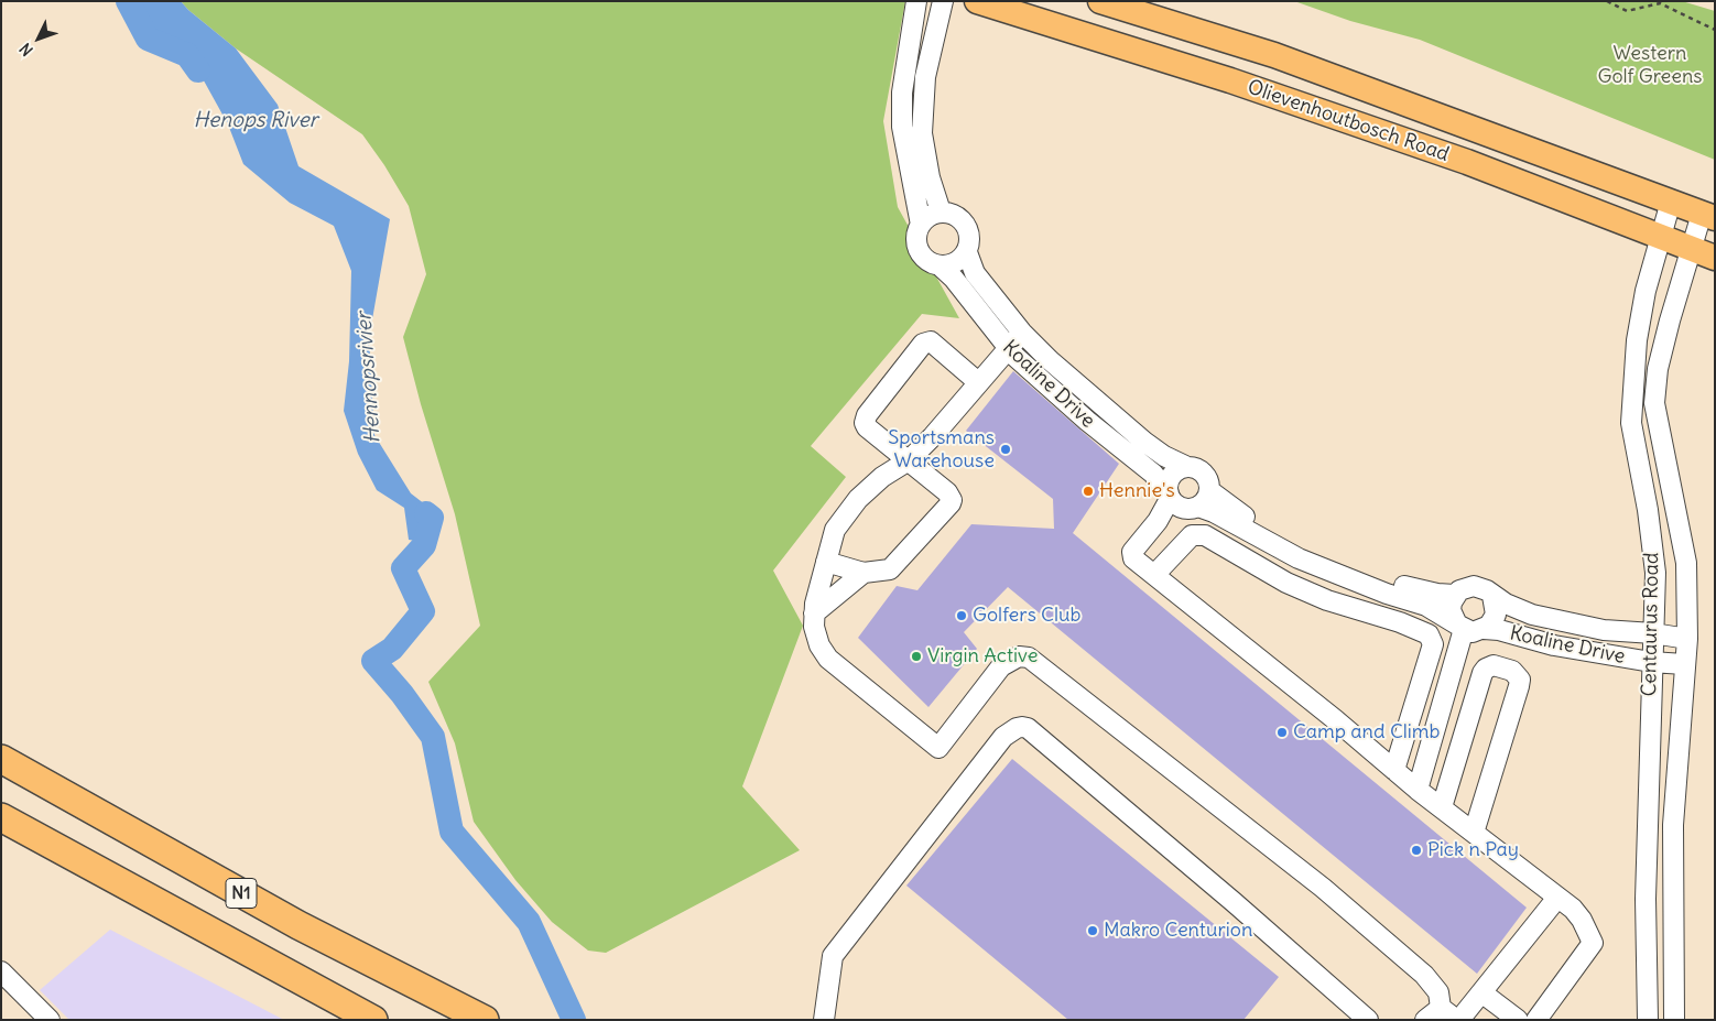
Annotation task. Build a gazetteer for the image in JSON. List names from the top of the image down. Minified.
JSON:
{"streets":{"highway":["N1"],"main road":["Olievenhoutbosch Road"],"street":["Koaline Drive","Centaurus Road"]},"crossings":[["Olievenhoutbosch Road","Centaurus Road"],["Koaline Drive","Centaurus Road"]],"water":["Henops River","Hennopsrivier"],"parks":["Western Golf Greens"],"places":["Sportsmans Warehouse","Hennie's","Golfers Club","Virgin Active","Camp and Climb","Pick n Pay","Makro Centurion"],"north":"bottom left"}
